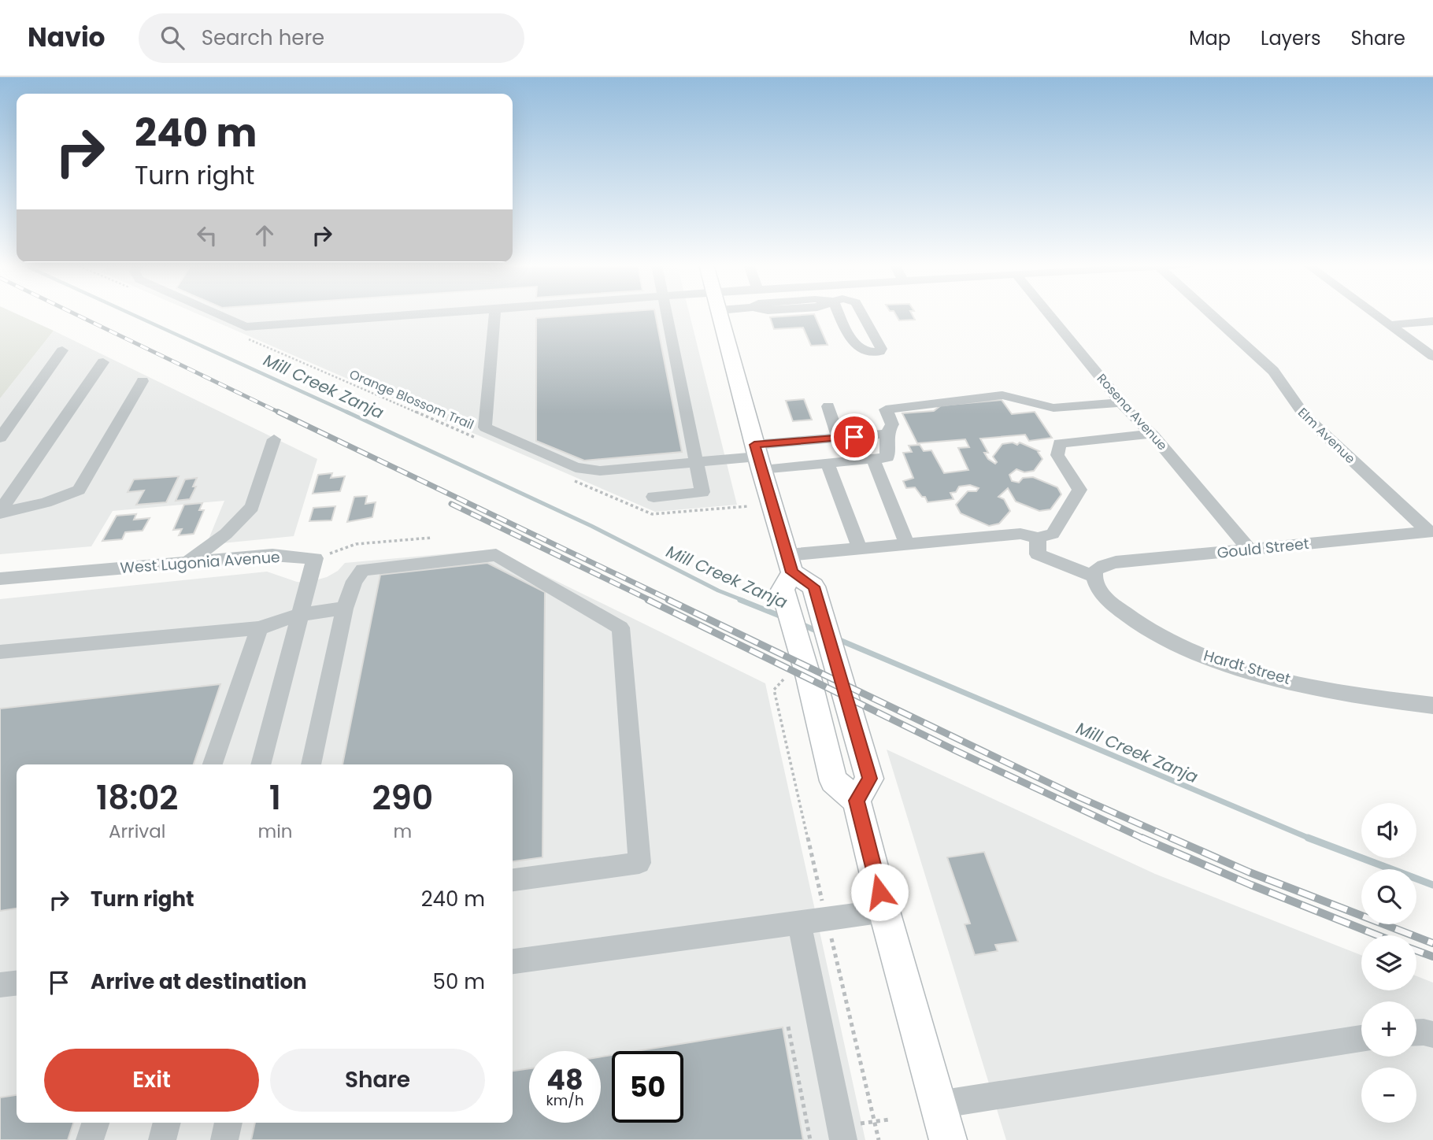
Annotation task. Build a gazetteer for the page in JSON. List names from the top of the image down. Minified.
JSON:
{"streets":{"street":["Rosena Avenue","Elm Avenue","Gould Street","West Lugonia Avenue","Hardt Street"],"path":["Orange Blossom Trail"]},"crossings":[["Rosena Avenue","Gould Street"],["Elm Avenue","Gould Street"],["Gould Street","Hardt Street"]],"water":["Mill Creek Zanja"],"page":{"header":"Navio","search":"Search here","nav":["Map","Layers","Share"],"turn":["240 m","Turn right"],"eta":["18:02","Arrival","1","min","290","m"],"map_buttons":["+","−"],"list":[{"name":"Turn right","value":"240 m"},{"name":"Arrive at destination","value":"50 m"}],"buttons":["Exit","Share"],"speed":"48 km/h","limit":"50"}}
